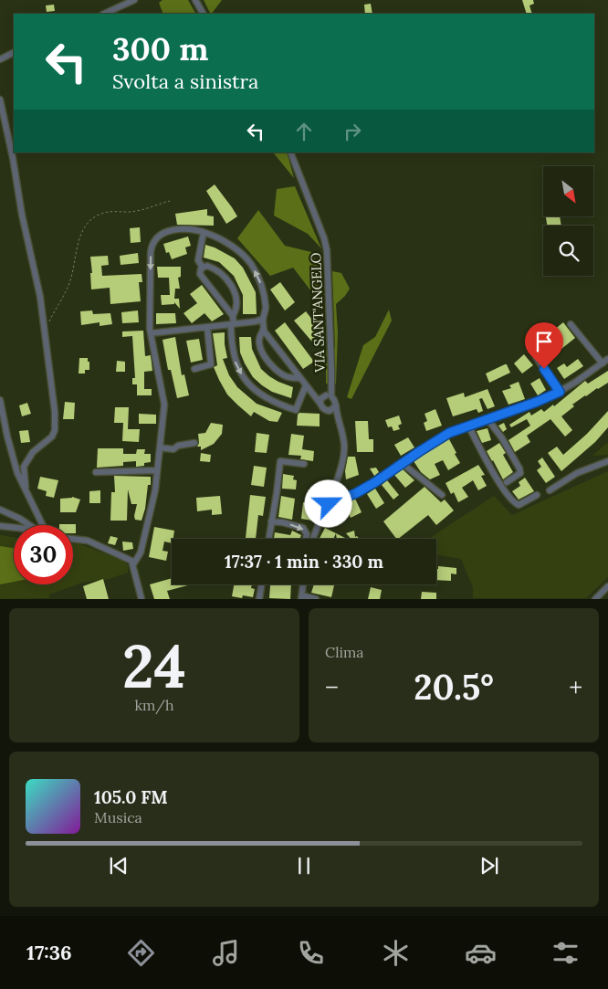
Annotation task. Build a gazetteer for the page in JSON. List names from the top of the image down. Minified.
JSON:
{"streets":{"street":["VIA SANT'ANGELO"]},"north":"bottom right","page":{"turn":["300 m","Svolta a sinistra"],"limit":"30","trip":"17:37 · 1 min · 330 m","tile":[["24","km/h"],"Clima"],"heat":["−","20.5°","+"],"song":["105.0 FM","Musica"],"tabs":"17:36"}}
